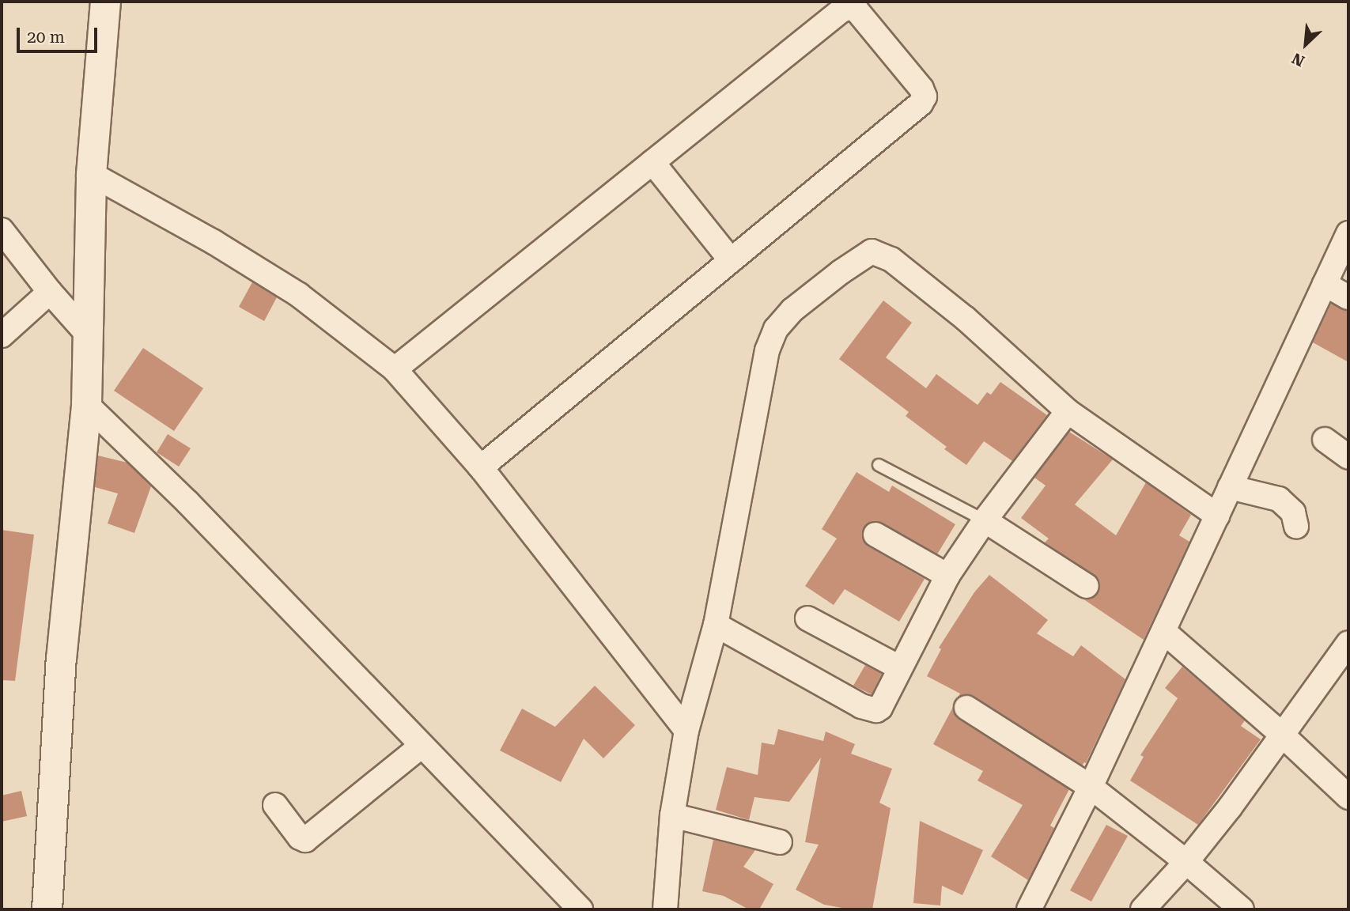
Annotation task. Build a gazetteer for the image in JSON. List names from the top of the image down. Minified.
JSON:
{"scale_bar":"20 m","north":"bottom left"}
